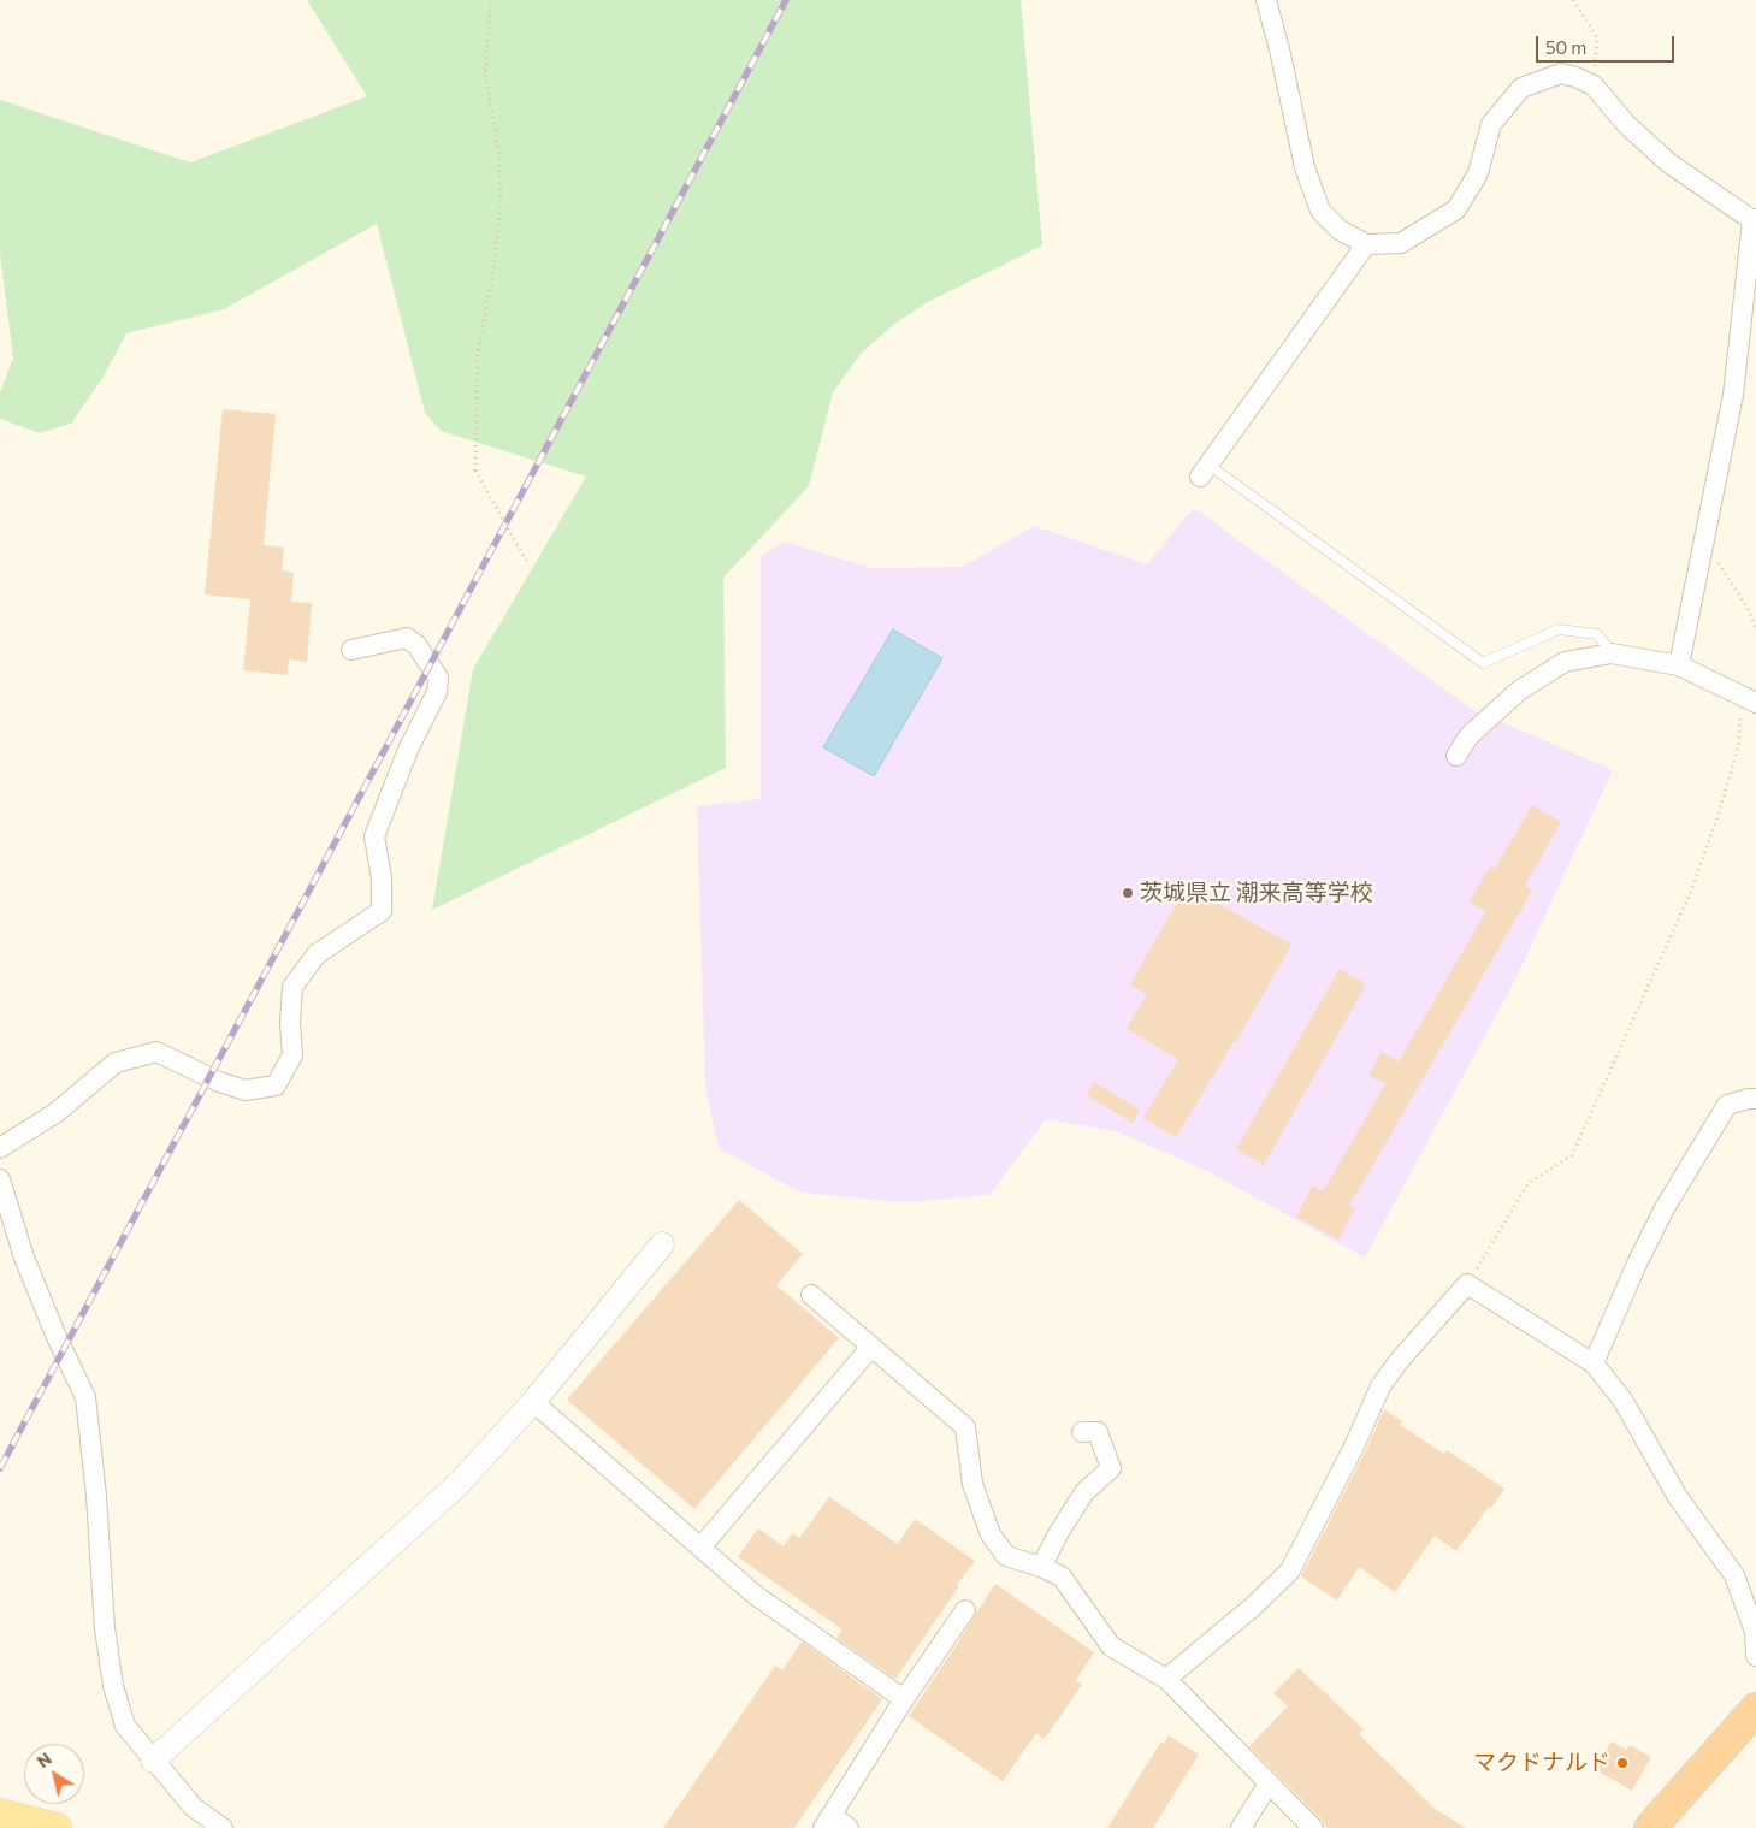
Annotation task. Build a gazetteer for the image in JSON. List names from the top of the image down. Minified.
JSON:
{"places":["茨城県立 潮来高等学校","マクドナルド"],"scale_bar":"50 m","north":"top left"}
